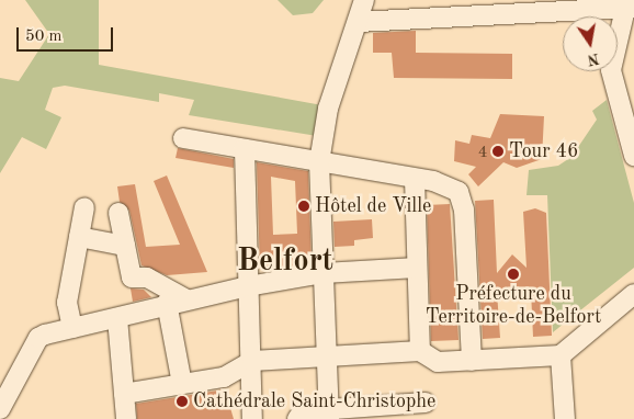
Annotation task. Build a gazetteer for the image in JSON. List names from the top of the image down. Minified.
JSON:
{"districts":["Belfort"],"places":["Tour 46","Hôtel de Ville","Préfecture du Territoire-de-Belfort","Cathédrale Saint-Christophe"],"house_numbers":["4"],"scale_bar":"50 m","north":"bottom"}
